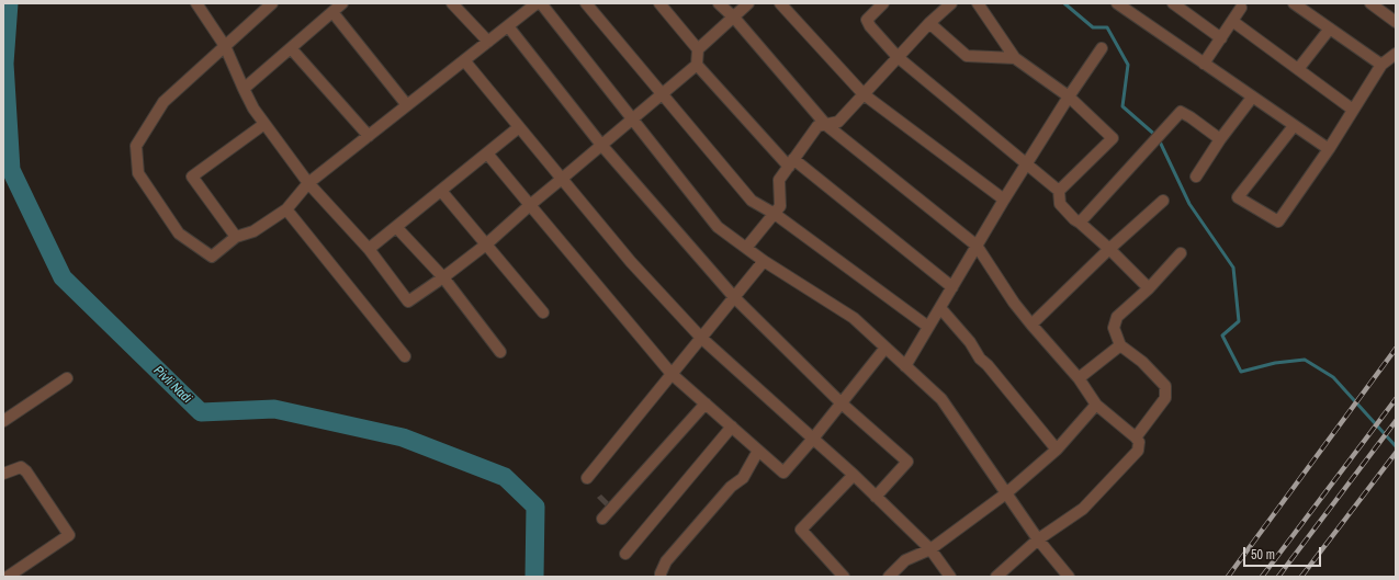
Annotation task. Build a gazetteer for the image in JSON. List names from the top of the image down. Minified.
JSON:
{"water":["Pivli Nadi"],"scale_bar":"50 m"}
